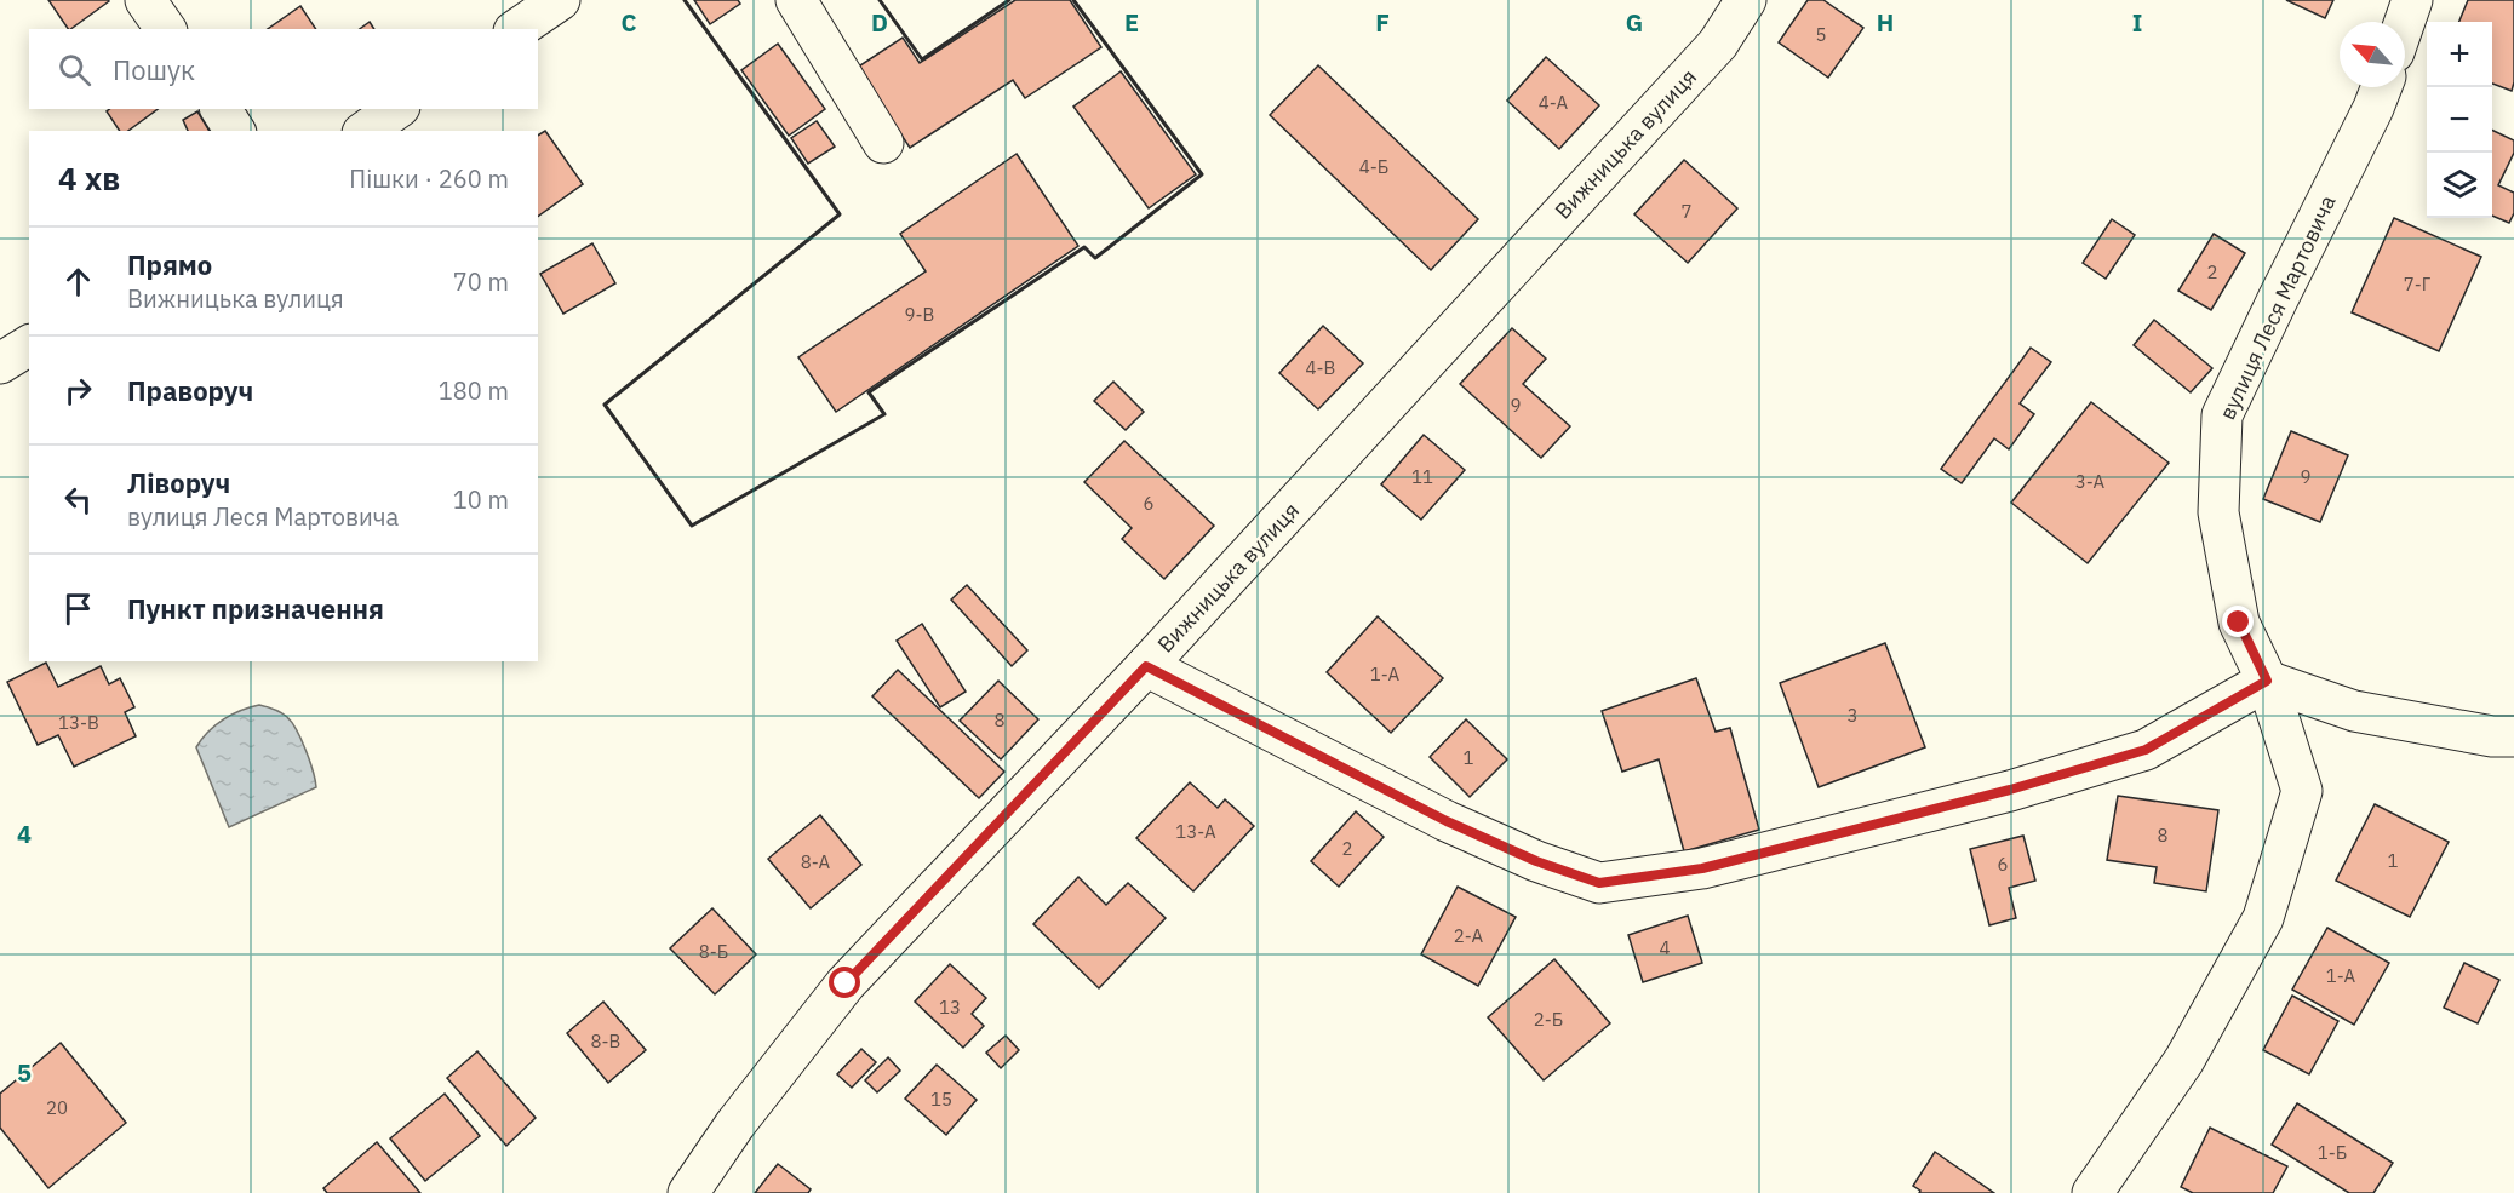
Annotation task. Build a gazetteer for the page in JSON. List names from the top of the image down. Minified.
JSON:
{"streets":{"street":["Вижницька вулиця","вулиця Леся Мартовича"]},"house_numbers":["5","4-А","4-Б","7","2","7-Г","9-В","4-В","9","11","9","3-А","6","1-А","3","8","13-В","1","13-А","8","2","1","8-А","6","2-А","4","8-Б","1-А","13","2-Б","8-В","15","20","1-Б"],"north":"top left","page":{"map_buttons":["+","−"],"search":"Пошук","heading":["4 хв","Пішки · 260 m"],"list":[["Прямо","Вижницька вулиця","70 m"],["Праворуч","180 m"],["Ліворуч","вулиця Леся Мартовича","10 m"],"Пункт призначення"]},"grid":{"columns":["C","D","E","F","G","H","I"],"rows":["4","5"]}}
